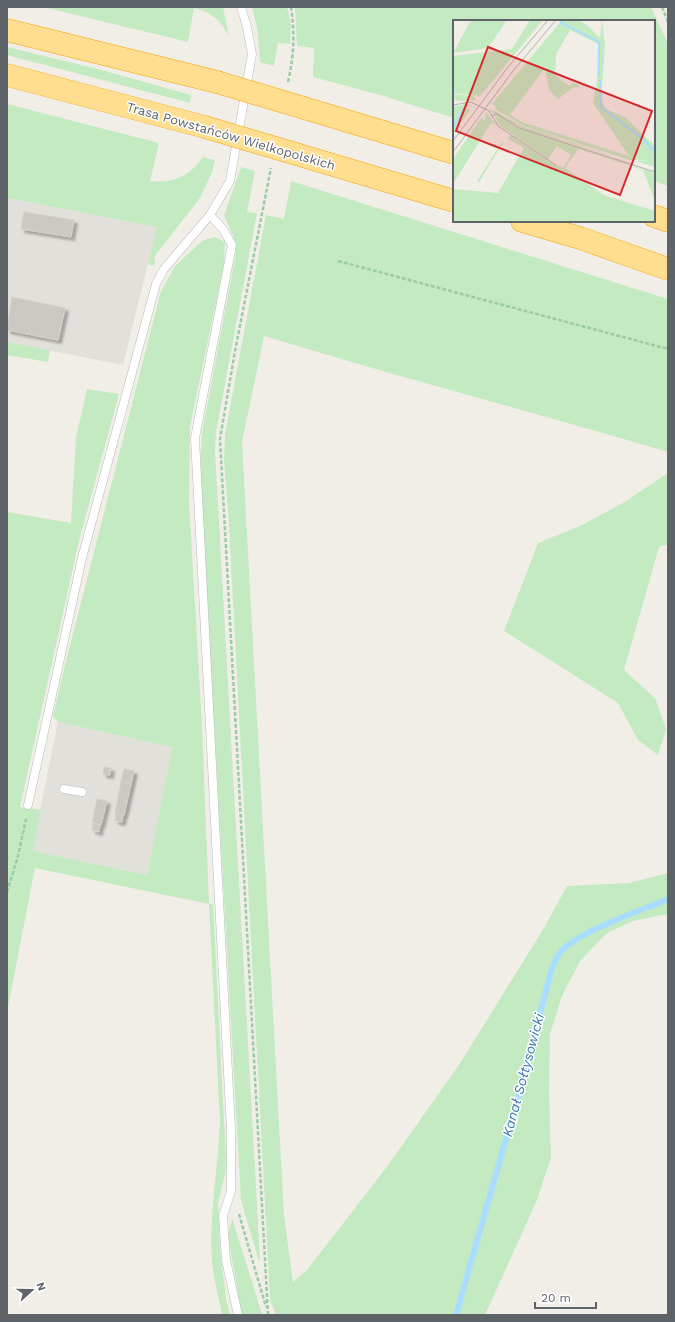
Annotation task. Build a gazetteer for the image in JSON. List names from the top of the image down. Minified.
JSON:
{"streets":{"highway":["Trasa Powstańców Wielkopolskich"]},"water":["Kanał Sołtysowicki"],"scale_bar":"20 m","north":"right"}
